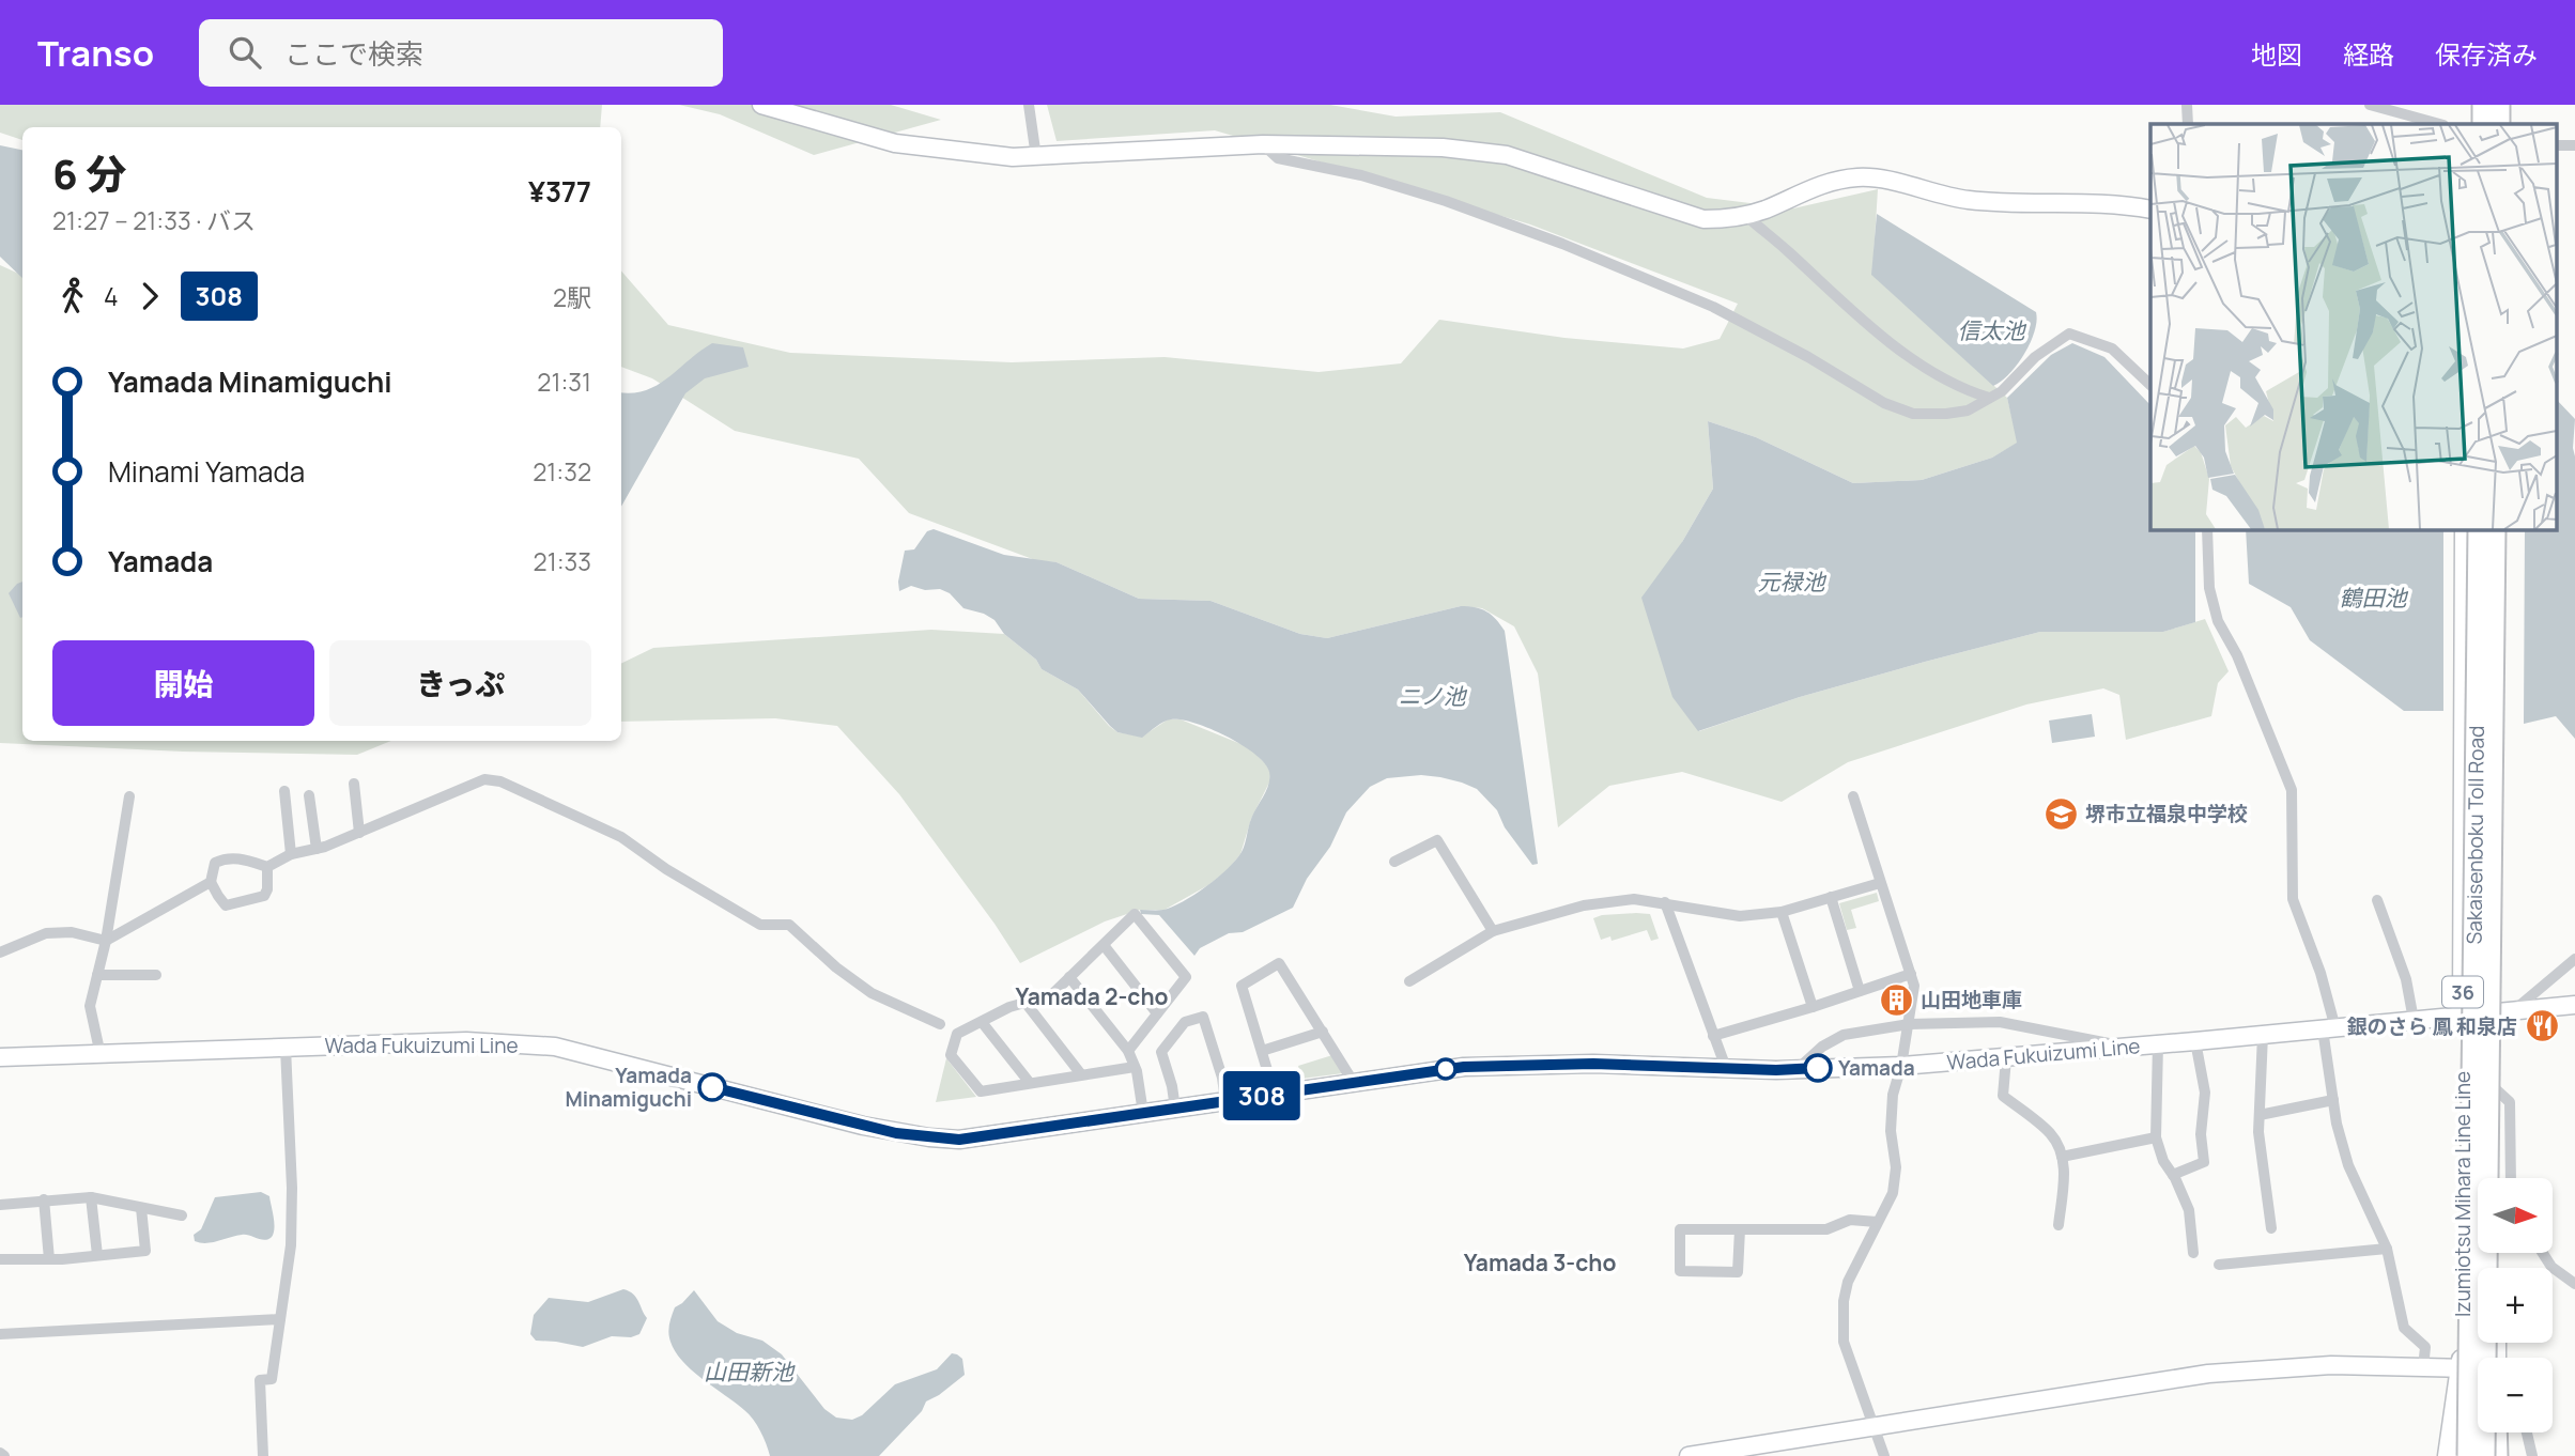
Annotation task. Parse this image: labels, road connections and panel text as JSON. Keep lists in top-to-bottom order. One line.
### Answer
{"streets":{"highway":["Sakaisenboku Toll Road"],"main road":["36","Wada Fukuizumi Line","Izumiotsu Mihara Line Line"]},"crossings":[["Wada Fukuizumi Line","Izumiotsu Mihara Line Line"]],"districts":["Yamada 2-cho","Yamada 3-cho"],"water":["信太池","元禄池","鶴田池","ニノ池","山田新池"],"places":{"school or university":["堺市立福泉中学校"],"building":["山田地車庫"],"restaurant":["銀のさら 鳳 和泉店"],"other":["Yamada","Yamada Minamiguchi"]},"lines":["bus line 308"],"north":"right","page":{"header":"Transo","search":"ここで検索","nav":["地図","経路","保存済み"],"on_map":"308","heading":["6 分","21:27 – 21:33 · バス","¥377"],"legs":["4","308","2駅"],"list":[{"name":"Yamada Minamiguchi","value":"21:31"},{"name":"Minami Yamada","value":"21:32"},{"name":"Yamada","value":"21:33"}],"buttons":["開始","きっぷ"],"map_buttons":["+","−"]}}
